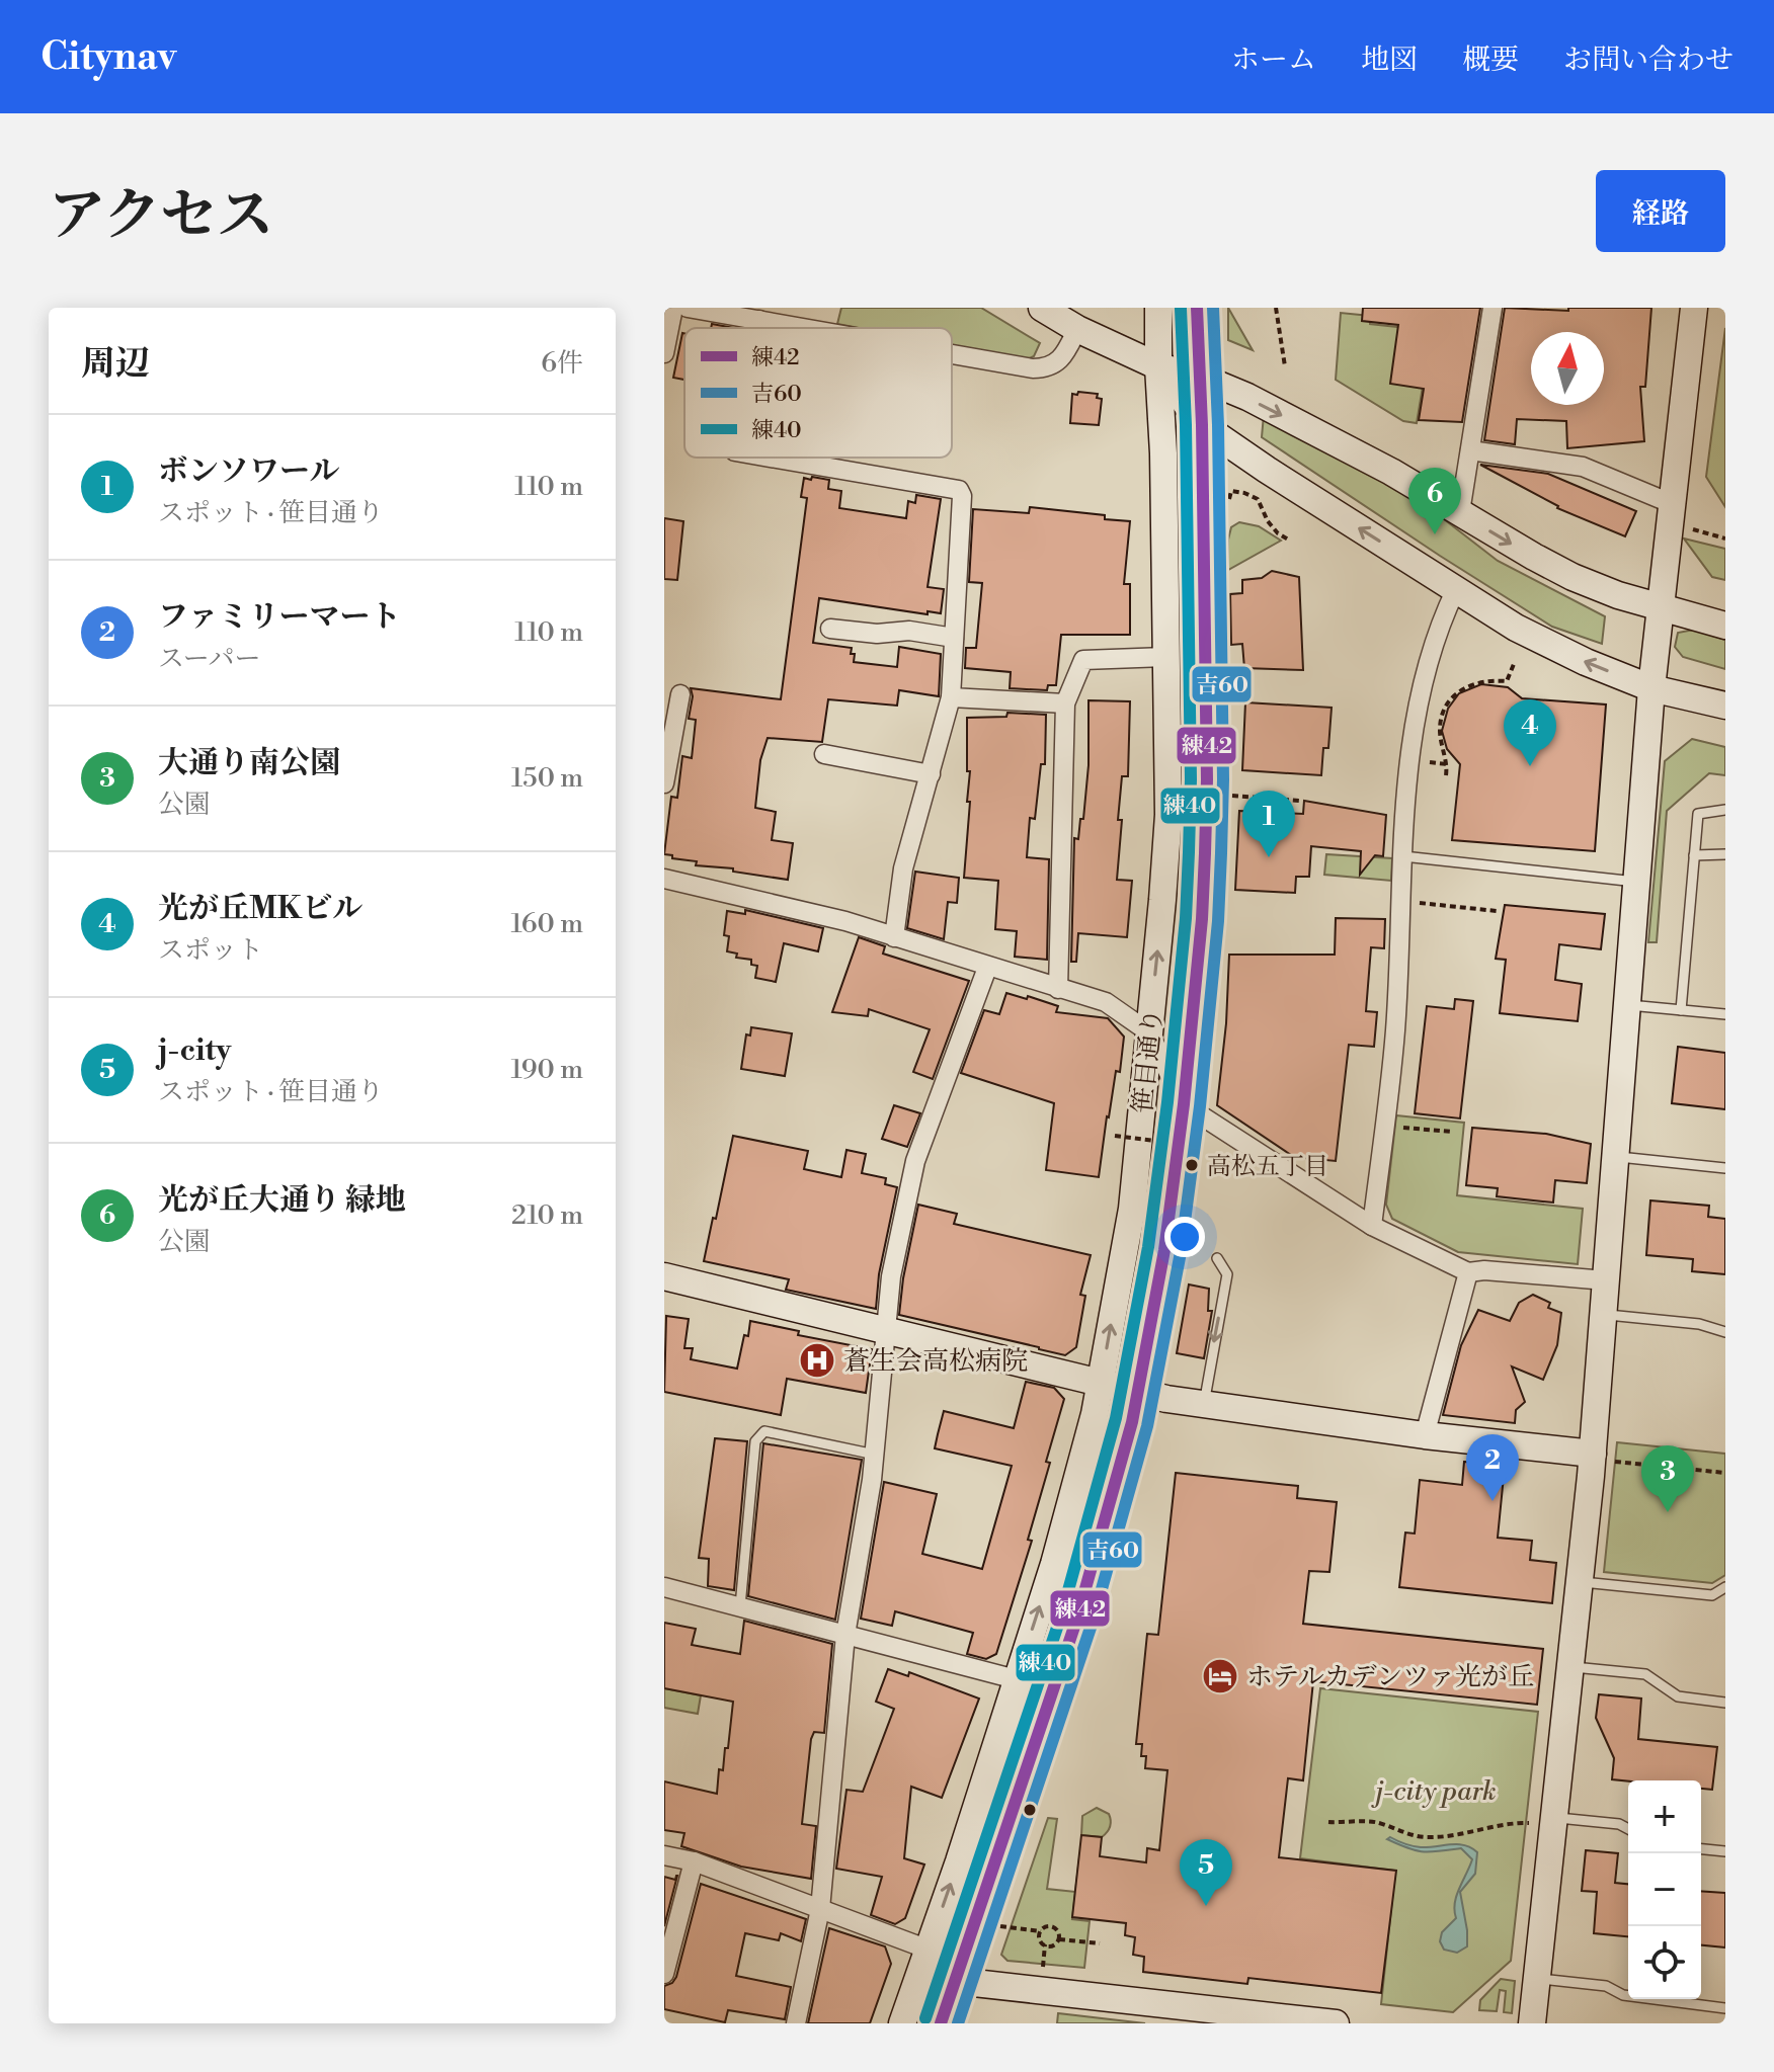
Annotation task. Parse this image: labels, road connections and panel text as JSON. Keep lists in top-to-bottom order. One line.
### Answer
{"streets":{"main road":["笹目通り"]},"parks":["j-city park"],"places":{"other":["高松五丁目"],"hospital":["蒼生会高松病院"],"hotel":["ホテルカデンツァ光が丘"]},"lines":["transit line 練42","transit line 吉60","transit line 練40"],"legend":["練42","吉60","練40"],"north":"top","page":{"header":"Citynav","nav":["ホーム","地図","概要","お問い合わせ"],"title":"アクセス","buttons":"経路","heading":["周辺","6件"],"list":[{"mark":"1","name":"ボンソワール","note":"スポット · 笹目通り","value":"110 m"},{"mark":"2","name":"ファミリーマート","note":"スーパー","value":"110 m"},{"mark":"3","name":"大通り南公園","note":"公園","value":"150 m"},{"mark":"4","name":"光が丘MKビル","note":"スポット","value":"160 m"},{"mark":"5","name":"j-city","note":"スポット · 笹目通り","value":"190 m"},{"mark":"6","name":"光が丘大通り 緑地","note":"公園","value":"210 m"}],"pins":["6","4","1","2","3","5"],"map_buttons":["+","−"]}}
